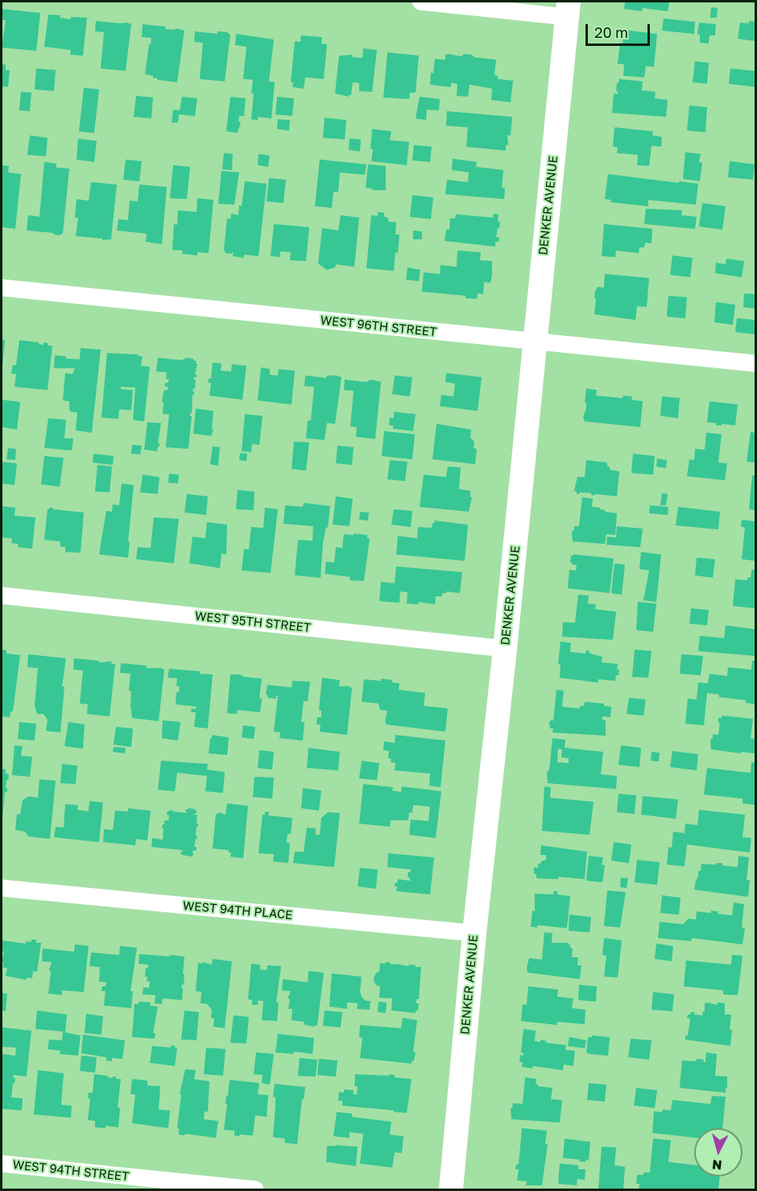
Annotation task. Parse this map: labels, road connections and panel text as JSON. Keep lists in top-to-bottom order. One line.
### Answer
{"streets":{"street":["DENKER AVENUE","WEST 96TH STREET","WEST 95TH STREET","WEST 94TH PLACE","WEST 94TH STREET"]},"crossings":[["DENKER AVENUE","WEST 96TH STREET"],["DENKER AVENUE","WEST 95TH STREET"],["DENKER AVENUE","WEST 94TH PLACE"]],"scale_bar":"20 m","north":"bottom"}
